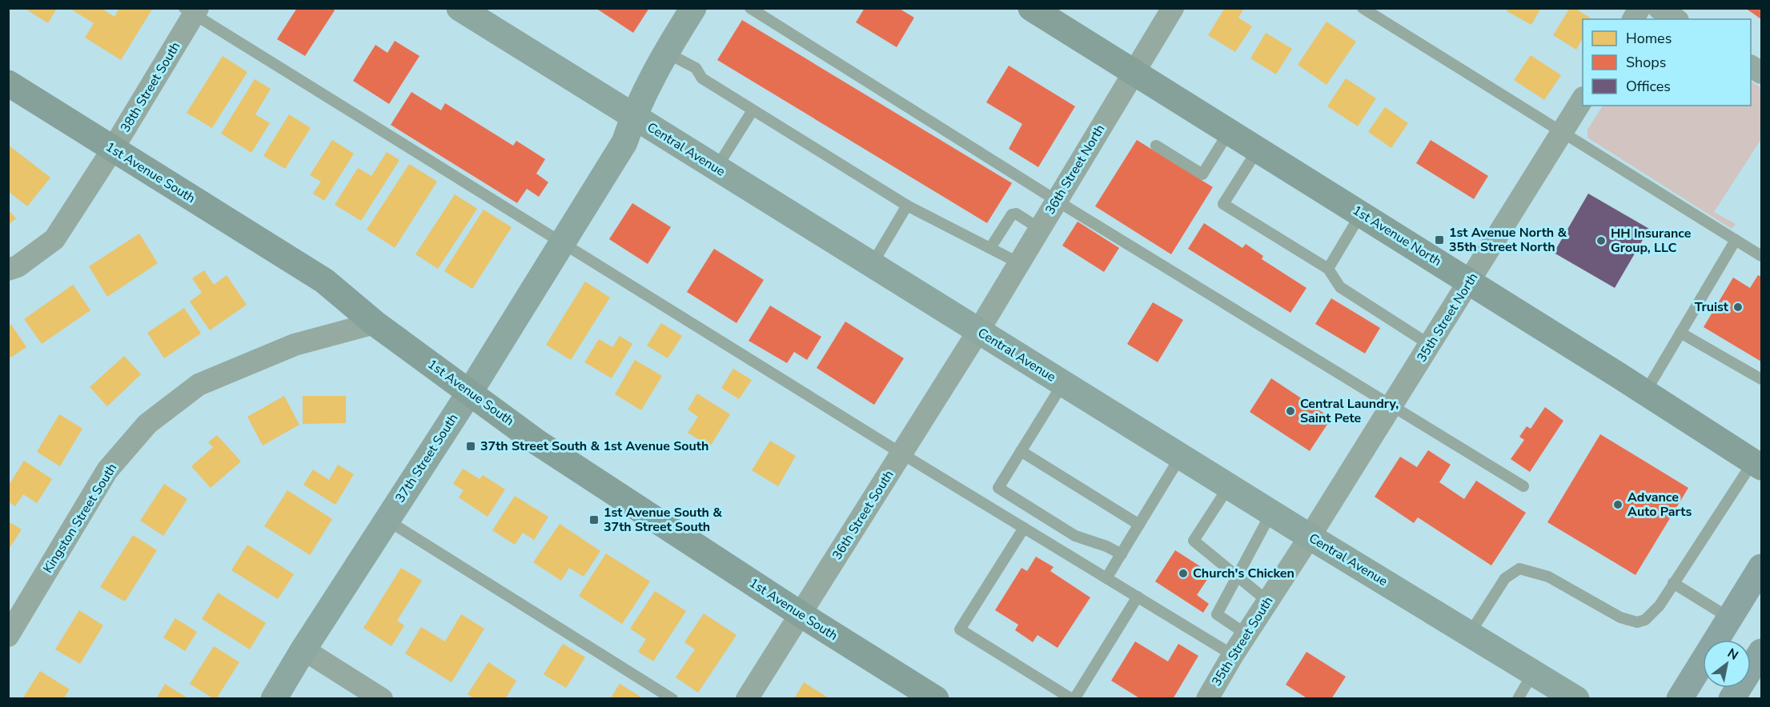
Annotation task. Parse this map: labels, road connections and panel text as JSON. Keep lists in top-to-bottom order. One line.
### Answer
{"streets":{"main road":["Central Avenue","1st Avenue South","1st Avenue North","37th Street South"],"street":["38th Street South","36th Street North","35th Street North","36th Street South","Kingston Street South","35th Street South"]},"crossings":[["38th Street South","1st Avenue South"],["Central Avenue","36th Street North"],["Central Avenue","35th Street North"],["Central Avenue","37th Street South"],["Central Avenue","36th Street South"],["Central Avenue","35th Street South"],["36th Street North","1st Avenue North"],["36th Street North","36th Street South"],["1st Avenue South","37th Street South"],["1st Avenue South","36th Street South"],["1st Avenue South","Kingston Street South"],["1st Avenue North","35th Street North"],["35th Street North","35th Street South"]],"places":{"transit":["1st Avenue North & 35th Street North","37th Street South & 1st Avenue South","1st Avenue South & 37th Street South"],"other":["HH Insurance Group, LLC","Truist","Central Laundry, Saint Pete","Advance Auto Parts","Church's Chicken"]},"legend":["Homes","Shops","Offices"],"north":"top right"}
